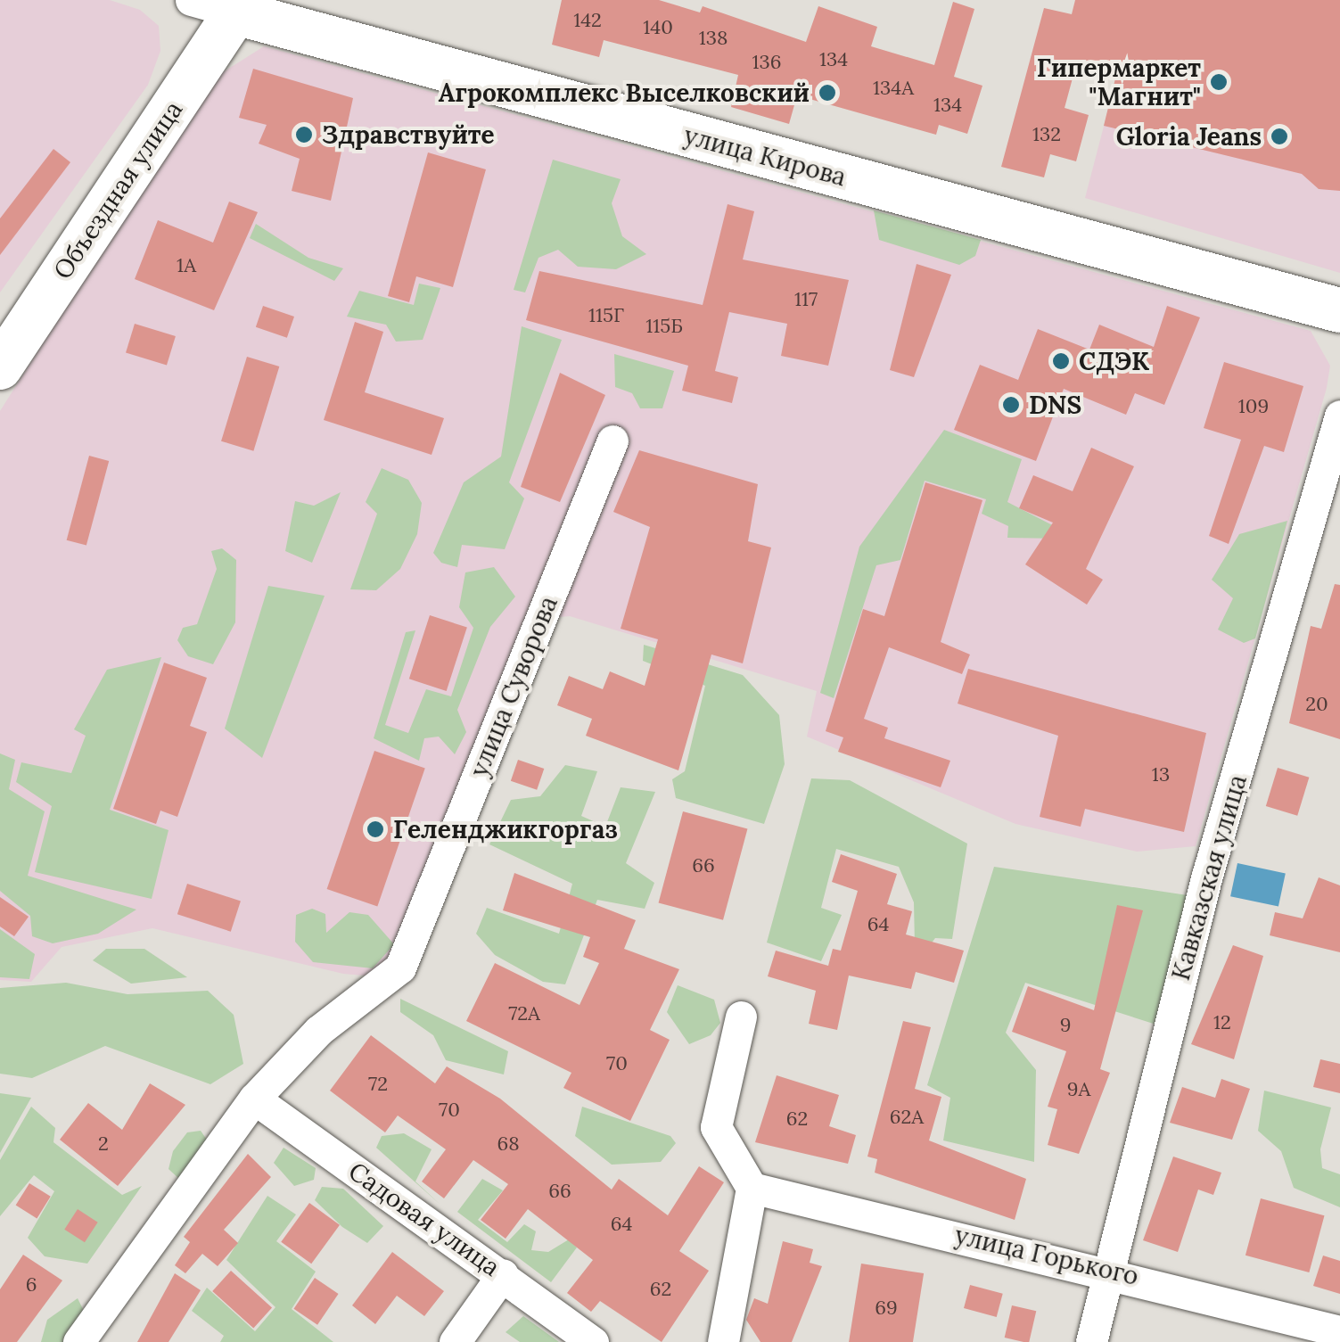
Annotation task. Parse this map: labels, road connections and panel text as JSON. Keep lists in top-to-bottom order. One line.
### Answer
{"streets":{"main road":["улица Кирова","Объездная улица"],"street":["улица Суворова","Кавказская улица","Садовая улица","улица Горького"]},"crossings":[["улица Кирова","Объездная улица"],["улица Суворова","Садовая улица"],["Кавказская улица","улица Горького"]],"places":["Гипермаркет \"Магнит\"","Агрокомплекс Выселковский","Здравствуйте","Gloria Jeans","СДЭК","DNS","Геленджикгоргаз"],"house_numbers":["142","140","138","134","136","134А","134","132","1А","117","115Г","115Б","109","20","13","66","64","72А","12","9","70","72","9А","70","62А","62","2","68","66","64","6","62","69"]}
